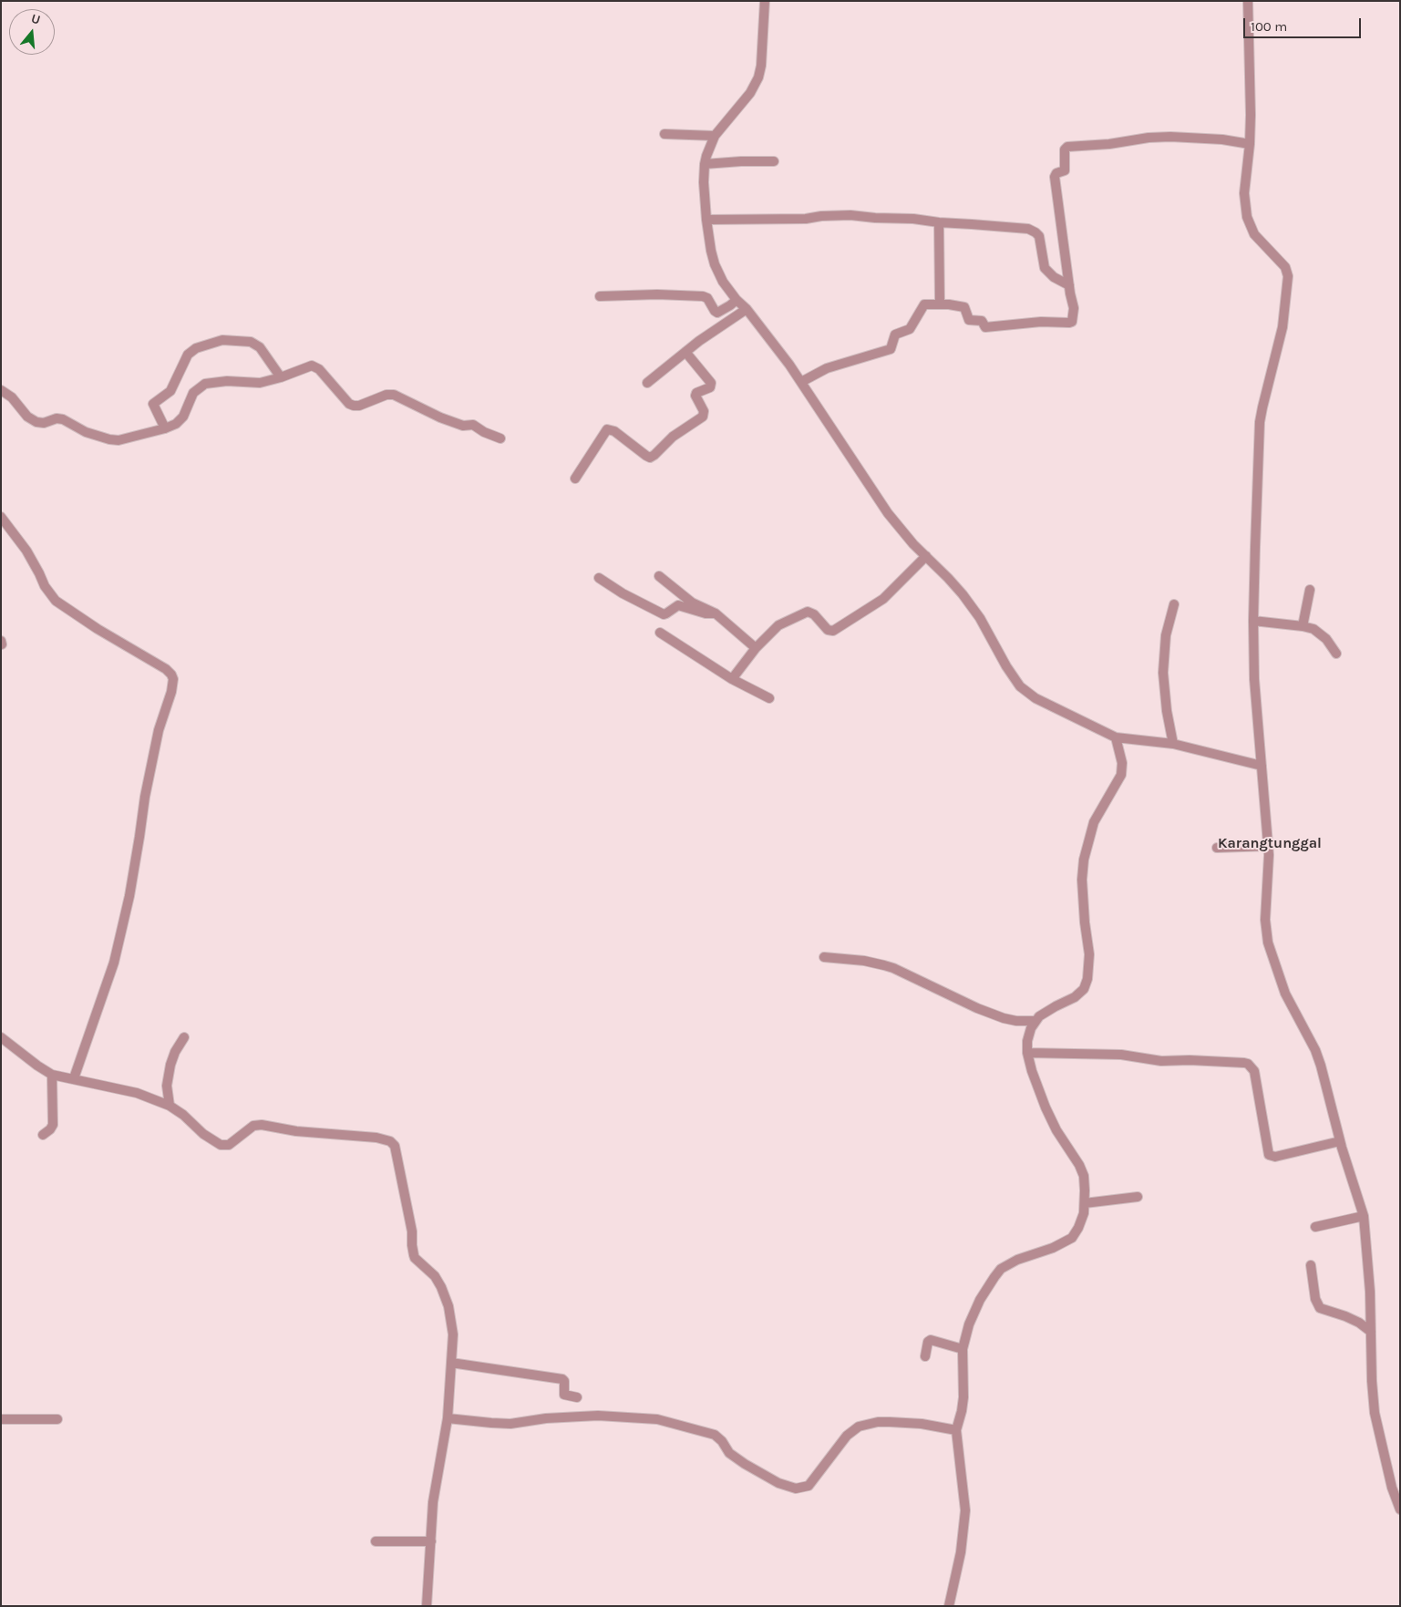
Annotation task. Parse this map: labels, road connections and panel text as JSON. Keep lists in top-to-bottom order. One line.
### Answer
{"districts":["Karangtunggal"],"scale_bar":"100 m","north":"top"}
